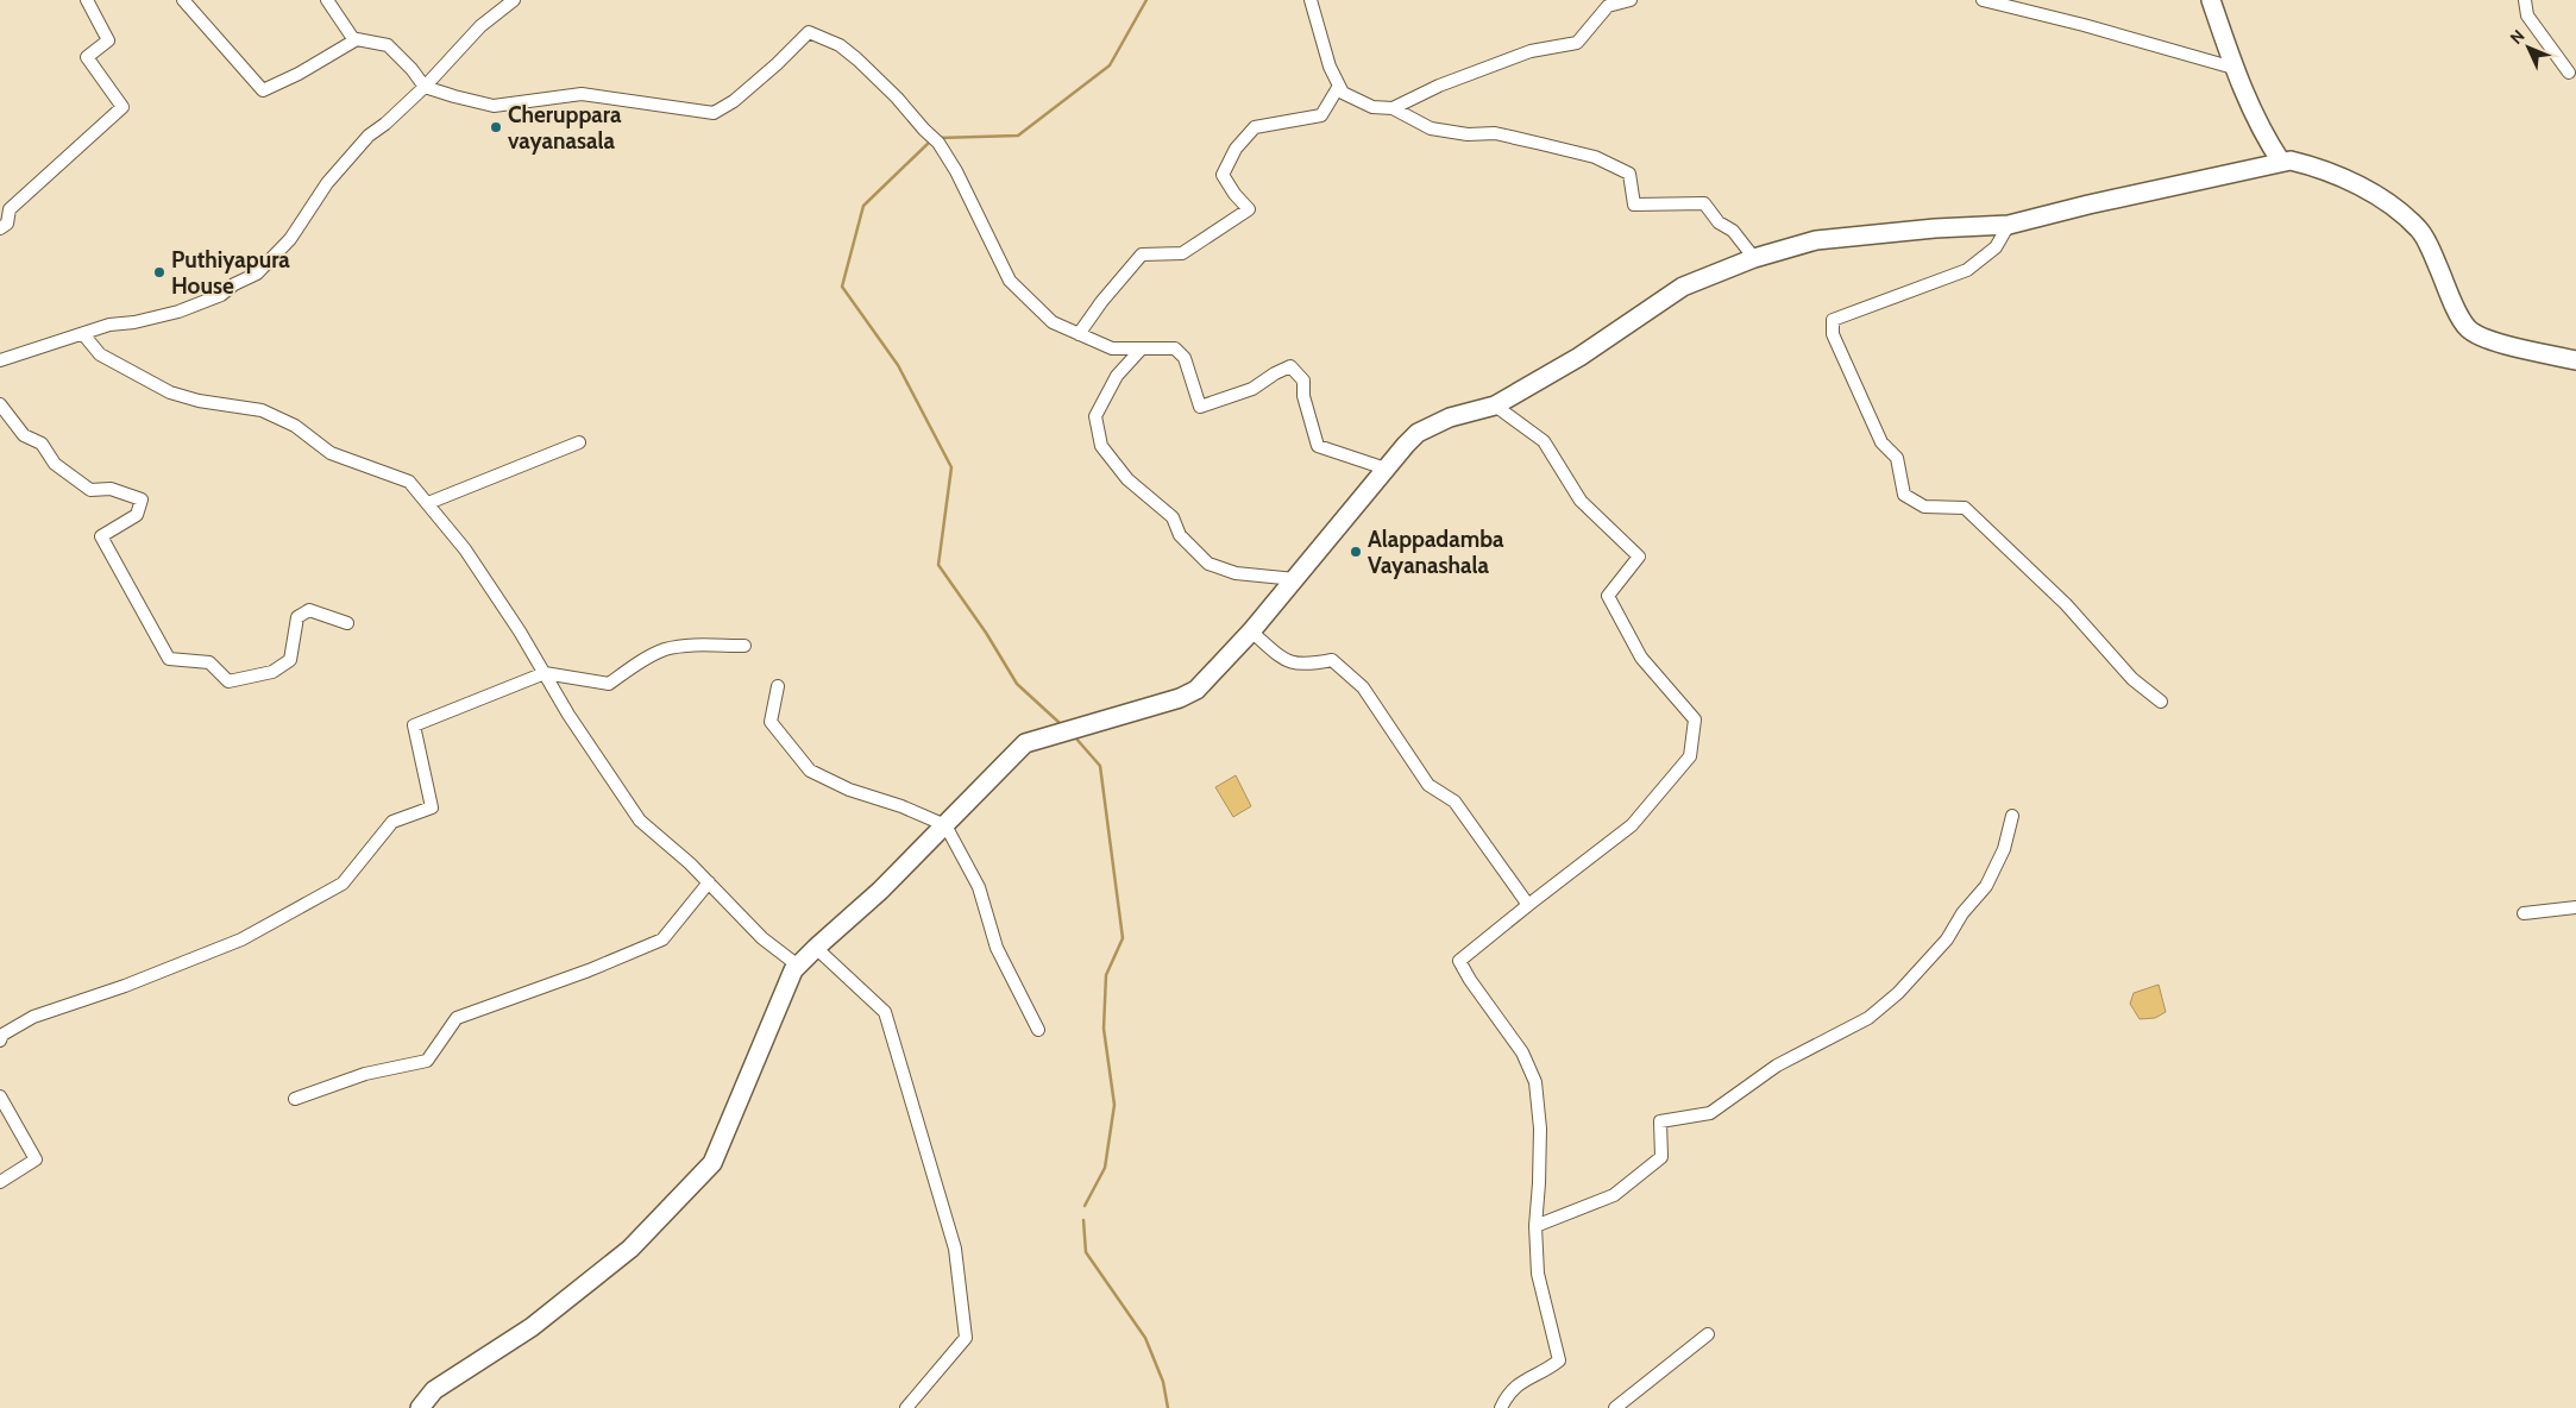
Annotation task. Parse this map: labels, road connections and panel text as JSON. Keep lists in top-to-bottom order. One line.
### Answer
{"places":["Cheruppara vayanasala","Puthiyapura House","Alappadamba Vayanashala"],"north":"top left"}
